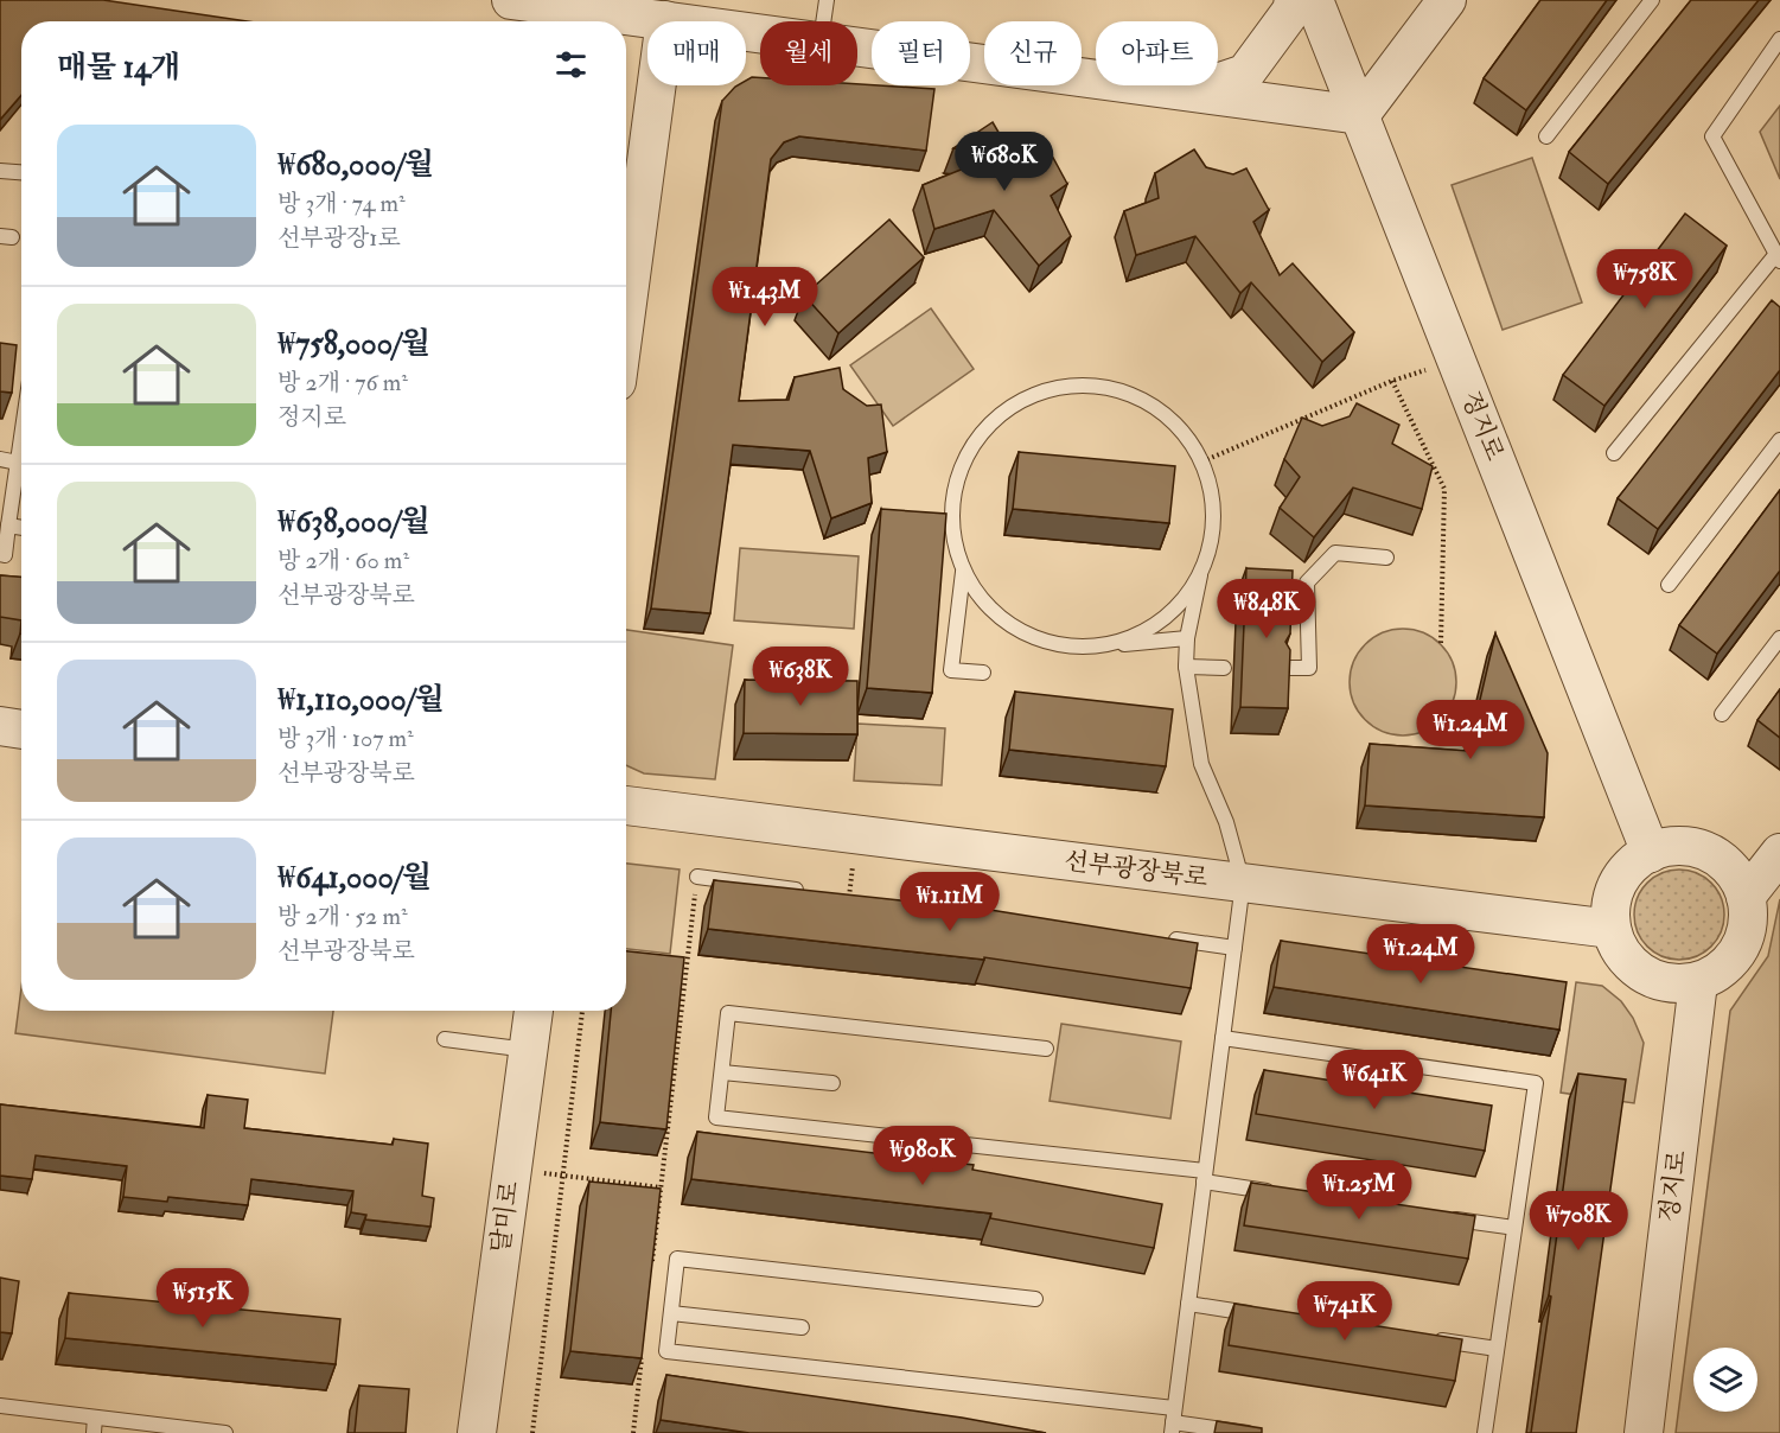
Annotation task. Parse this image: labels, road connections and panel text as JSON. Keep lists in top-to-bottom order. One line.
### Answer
{"streets":{"street":["정지로","선부광장북로","달미로"]},"crossings":[["정지로","선부광장북로"]],"page":{"chip":["매매","월세","필터","신규","아파트"],"heading":"매물 14개","list":[{"name":"₩680,000/월","note":"방 3개 · 74 m² · 선부광장1로"},{"name":"₩758,000/월","note":"방 2개 · 76 m² · 정지로"},{"name":"₩638,000/월","note":"방 2개 · 60 m² · 선부광장북로"},{"name":"₩1,110,000/월","note":"방 3개 · 107 m² · 선부광장북로"},{"name":"₩641,000/월","note":"방 2개 · 52 m² · 선부광장북로"}],"price":["₩680K","₩758K","₩1.43M","₩848K","₩638K","₩1.24M","₩1.11M","₩1.24M","₩641K","₩980K","₩1.25M","₩708K","₩515K","₩741K"]}}
